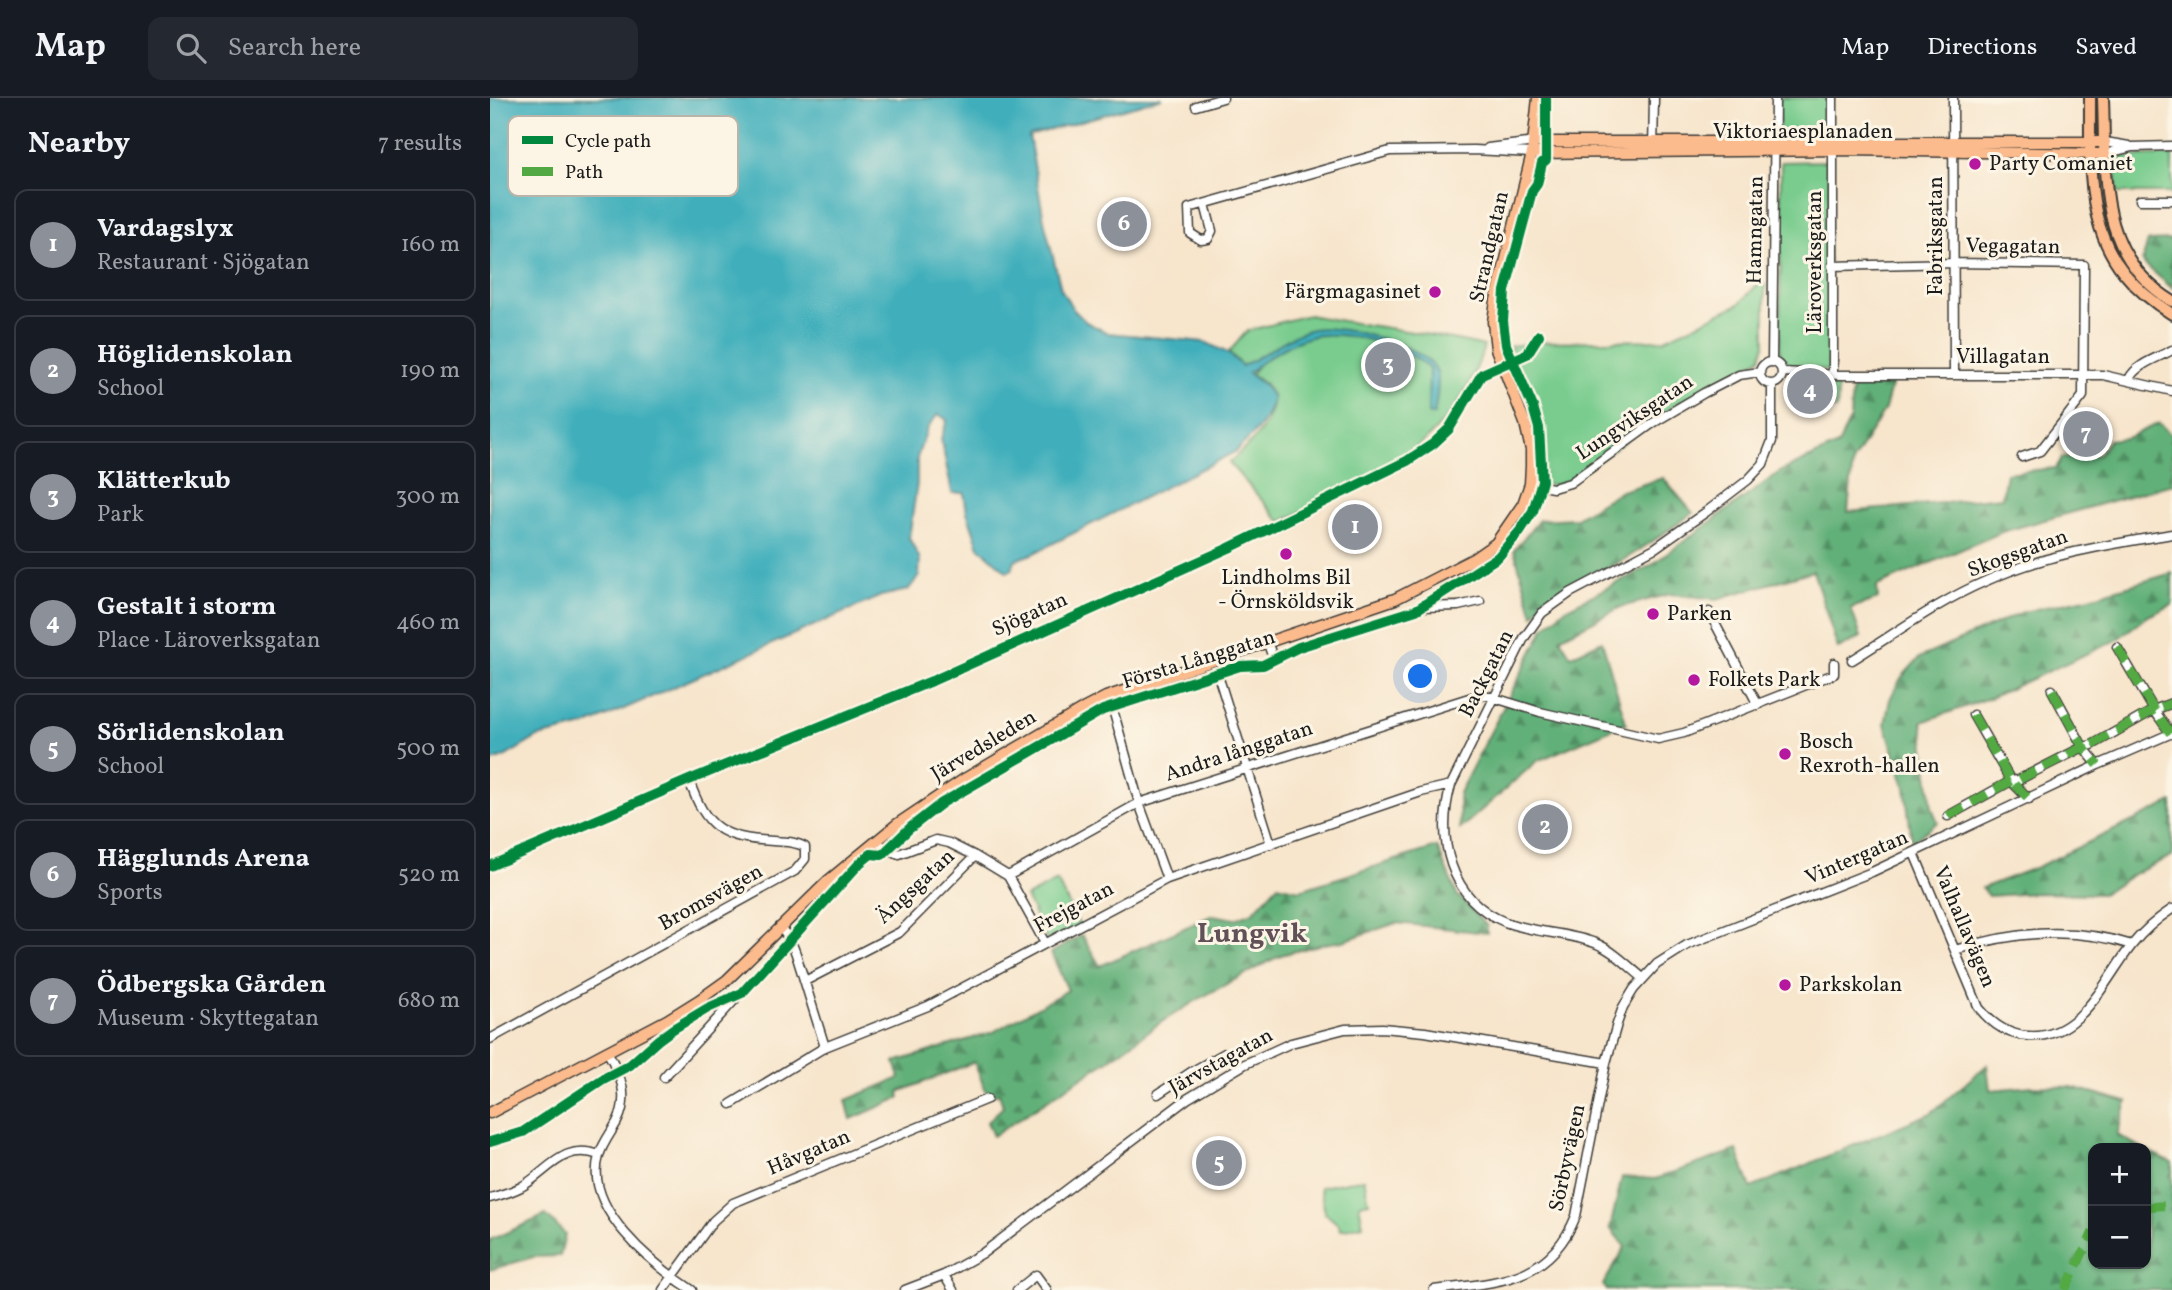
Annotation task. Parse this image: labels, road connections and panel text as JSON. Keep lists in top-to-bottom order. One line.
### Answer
{"streets":{"main road":["Viktoriaesplanaden","Strandgatan","Järvedsleden"],"street":["Hamngatan","Fabriksgatan","Vegagatan","Läroverksgatan","Villagatan","Lungviksgatan","Skogsgatan","Sjögatan","Första Långgatan","Backgatan","Andra långgatan","Vintergatan","Ängsgatan","Bromsvägen","Frejgatan","Valhallavägen","Järvstagatan","Håvgatan","Sörbyvägen"]},"crossings":[["Viktoriaesplanaden","Hamngatan"],["Viktoriaesplanaden","Fabriksgatan"],["Viktoriaesplanaden","Strandgatan"],["Viktoriaesplanaden","Läroverksgatan"],["Hamngatan","Lungviksgatan"],["Hamngatan","Backgatan"],["Fabriksgatan","Vegagatan"],["Fabriksgatan","Villagatan"],["Strandgatan","Lungviksgatan"],["Strandgatan","Sjögatan"],["Strandgatan","Järvedsleden"],["Vegagatan","Läroverksgatan"],["Vegagatan","Villagatan"],["Läroverksgatan","Villagatan"],["Lungviksgatan","Backgatan"],["Lungviksgatan","Järvedsleden"],["Sjögatan","Bromsvägen"],["Första Långgatan","Andra långgatan"],["Backgatan","Andra långgatan"],["Backgatan","Vintergatan"],["Backgatan","Frejgatan"],["Vintergatan","Valhallavägen"],["Vintergatan","Järvstagatan"],["Vintergatan","Sörbyvägen"],["Järvstagatan","Sörbyvägen"]],"districts":["Lungvik"],"places":["Party Comaniet","Färgmagasinet","Lindholms Bil - Örnsköldsvik","Parken","Folkets Park","Bosch Rexroth-hallen","Parkskolan"],"legend":["Cycle path","Path"],"page":{"header":"Map","search":"Search here","nav":["Map","Directions","Saved"],"heading":["Nearby","7 results"],"list":[{"mark":"1","name":"Vardagslyx","note":"Restaurant · Sjögatan","value":"160 m"},{"mark":"2","name":"Höglidenskolan","note":"School","value":"190 m"},{"mark":"3","name":"Klätterkub","note":"Park","value":"300 m"},{"mark":"4","name":"Gestalt i storm","note":"Place · Läroverksgatan","value":"460 m"},{"mark":"5","name":"Sörlidenskolan","note":"School","value":"500 m"},{"mark":"6","name":"Hägglunds Arena","note":"Sports","value":"520 m"},{"mark":"7","name":"Ödbergska Gården","note":"Museum · Skyttegatan","value":"680 m"}],"pins":["6","3","4","7","1","2","5"],"map_buttons":["+","−"]}}
